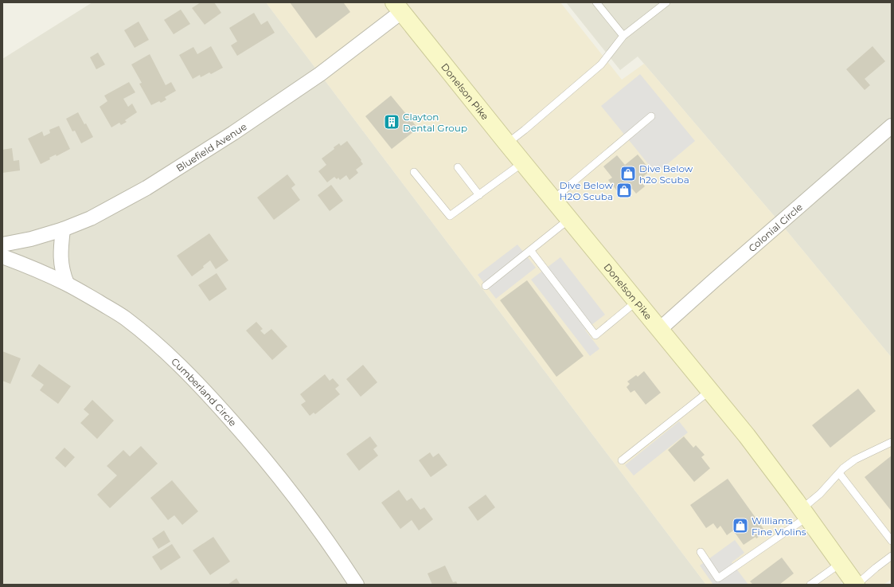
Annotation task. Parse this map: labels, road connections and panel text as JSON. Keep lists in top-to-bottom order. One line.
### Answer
{"streets":{"main road":["Donelson Pike"],"street":["Bluefield Avenue","Colonial Circle","Cumberland Circle"]},"crossings":[["Donelson Pike","Bluefield Avenue"],["Donelson Pike","Colonial Circle"]],"places":{"building":["Clayton Dental Group"],"shop":["Dive Below h2o Scuba","Dive Below H2O Scuba","Williams Fine Violins"]}}
